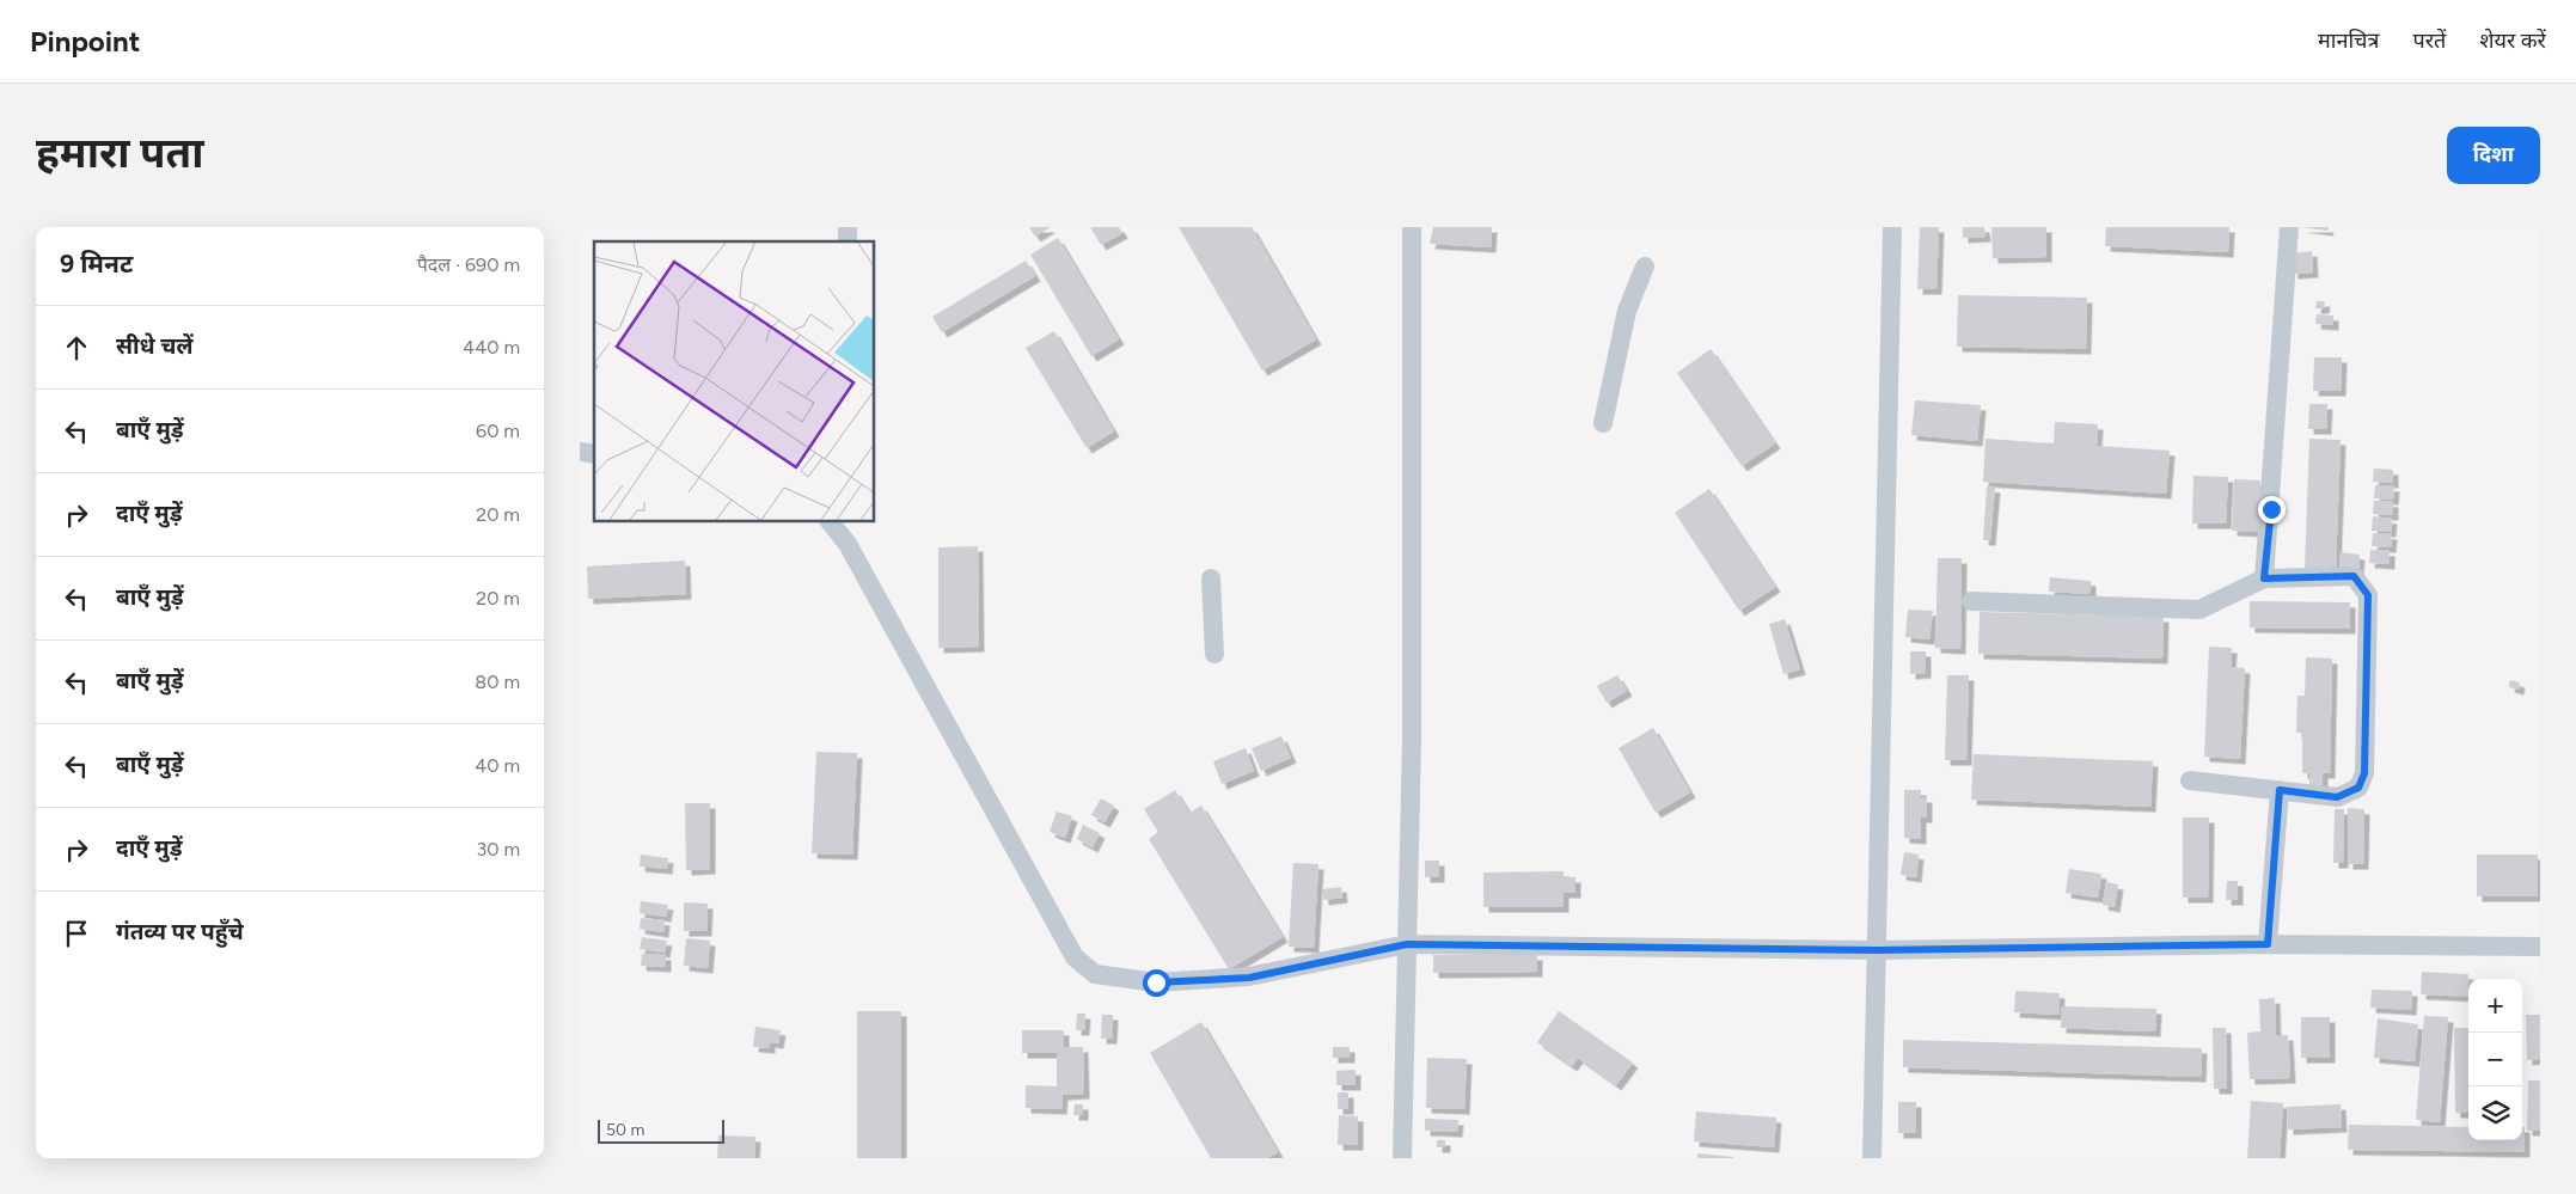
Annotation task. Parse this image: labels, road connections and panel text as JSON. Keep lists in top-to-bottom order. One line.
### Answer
{"scale_bar":"50 m","page":{"header":"Pinpoint","nav":["मानचित्र","परतें","शेयर करें"],"buttons":"दिशा","title":"हमारा पता","heading":["9 मिनट","पैदल · 690 m"],"list":[["सीधे चलें","440 m"],["बाएँ मुड़ें","60 m"],["दाएँ मुड़ें","20 m"],["बाएँ मुड़ें","20 m"],["बाएँ मुड़ें","80 m"],["बाएँ मुड़ें","40 m"],["दाएँ मुड़ें","30 m"],"गंतव्य पर पहुँचे"],"map_buttons":["+","−"],"scale":"50 m"}}
